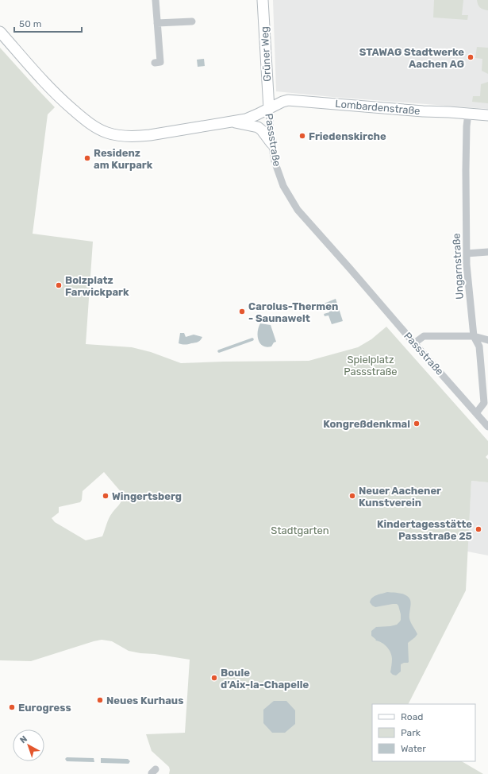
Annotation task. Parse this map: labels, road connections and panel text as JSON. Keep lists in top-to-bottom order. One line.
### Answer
{"streets":{"street":["Grüner Weg","Lombardenstraße","Passstraße","Ungarnstraße"]},"crossings":[["Grüner Weg","Lombardenstraße"],["Grüner Weg","Passstraße"],["Lombardenstraße","Passstraße"],["Lombardenstraße","Ungarnstraße"],["Passstraße","Ungarnstraße"]],"parks":["Spielplatz Passstraße","Stadtgarten"],"places":["STAWAG Stadtwerke Aachen AG","Friedenskirche","Residenz am Kurpark","Bolzplatz Farwickpark","Carolus-Thermen - Saunawelt","Kongreßdenkmal","Wingertsberg","Neuer Aachener Kunstverein","Kindertagesstätte Passstraße 25","Boule d’Aix-la-Chapelle","Neues Kurhaus","Eurogress"],"legend":["Road","Park","Water"],"scale_bar":"50 m","north":"top left"}
